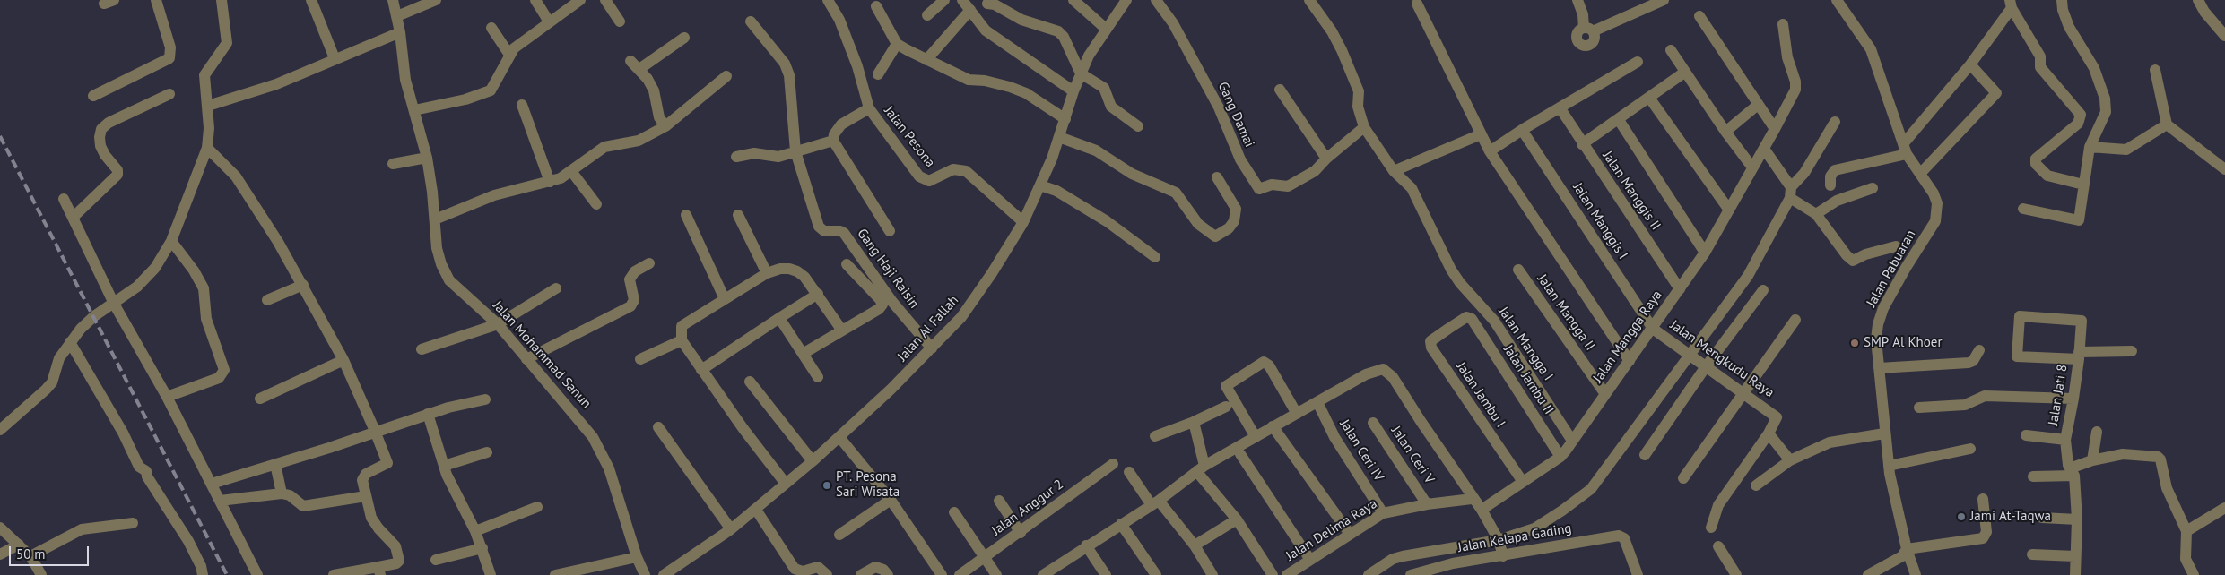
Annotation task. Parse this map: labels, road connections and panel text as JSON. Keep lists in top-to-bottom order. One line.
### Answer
{"streets":{"street":["Gang Damai","Jalan Pesona","Jalan Manggis II","Jalan Manggis I","Gang Haji Raisin","Jalan Pabuaran","Jalan Mangga II","Jalan Al Fallah","Jalan Mangga Raya","Jalan Mangga I","Jalan Mohammad Sanun","Jalan Mengkudu Raya","Jalan Jambu II","Jalan Jambu I","Jalan Jati 8","Jalan Ceri IV","Jalan Ceri V","Jalan Anggur 2","Jalan Delima Raya","Jalan Kelapa Gading"]},"crossings":[["Jalan Pesona","Jalan Al Fallah"],["Jalan Manggis II","Jalan Mangga Raya"],["Jalan Manggis I","Jalan Mangga Raya"],["Jalan Manggis I","Jalan Mengkudu Raya"],["Gang Haji Raisin","Jalan Al Fallah"],["Jalan Mangga II","Jalan Mangga Raya"],["Jalan Mangga Raya","Jalan Mangga I"],["Jalan Mangga Raya","Jalan Mengkudu Raya"],["Jalan Mangga Raya","Jalan Jambu II"],["Jalan Mangga Raya","Jalan Jambu I"],["Jalan Jambu II","Jalan Jambu I"],["Jalan Ceri IV","Jalan Delima Raya"],["Jalan Ceri V","Jalan Delima Raya"]],"places":["SMP Al Khoer","PT. Pesona Sari Wisata","Jami At-Taqwa"],"scale_bar":"50 m"}
